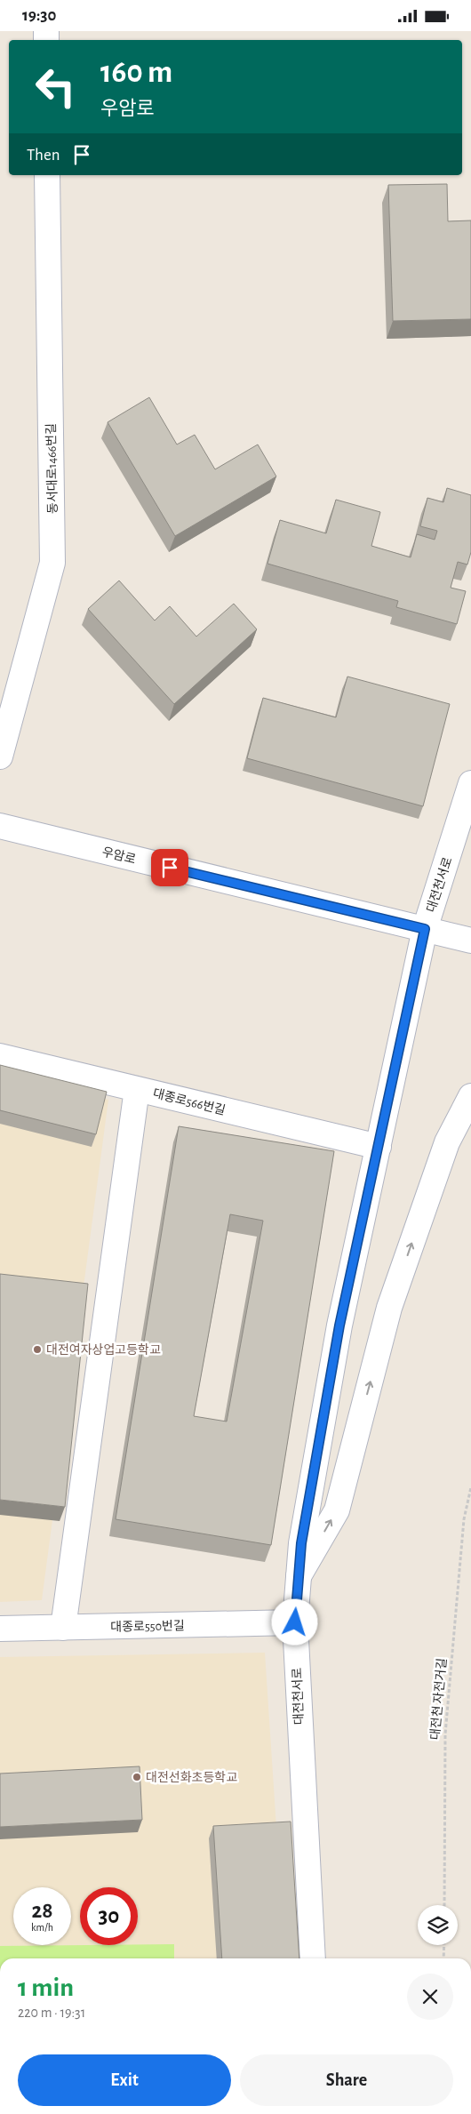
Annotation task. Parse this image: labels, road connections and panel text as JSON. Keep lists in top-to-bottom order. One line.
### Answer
{"streets":{"street":["동서대로1466번길","우암로","대전천서로","대종로566번길","대종로550번길"],"path":["대전천 자전거길"]},"crossings":[["우암로","대전천서로"],["대전천서로","대종로566번길"],["대전천서로","대종로550번길"]],"places":["대전여자상업고등학교","대전선화초등학교"],"page":{"status":"19:30","turn":["160 m","우암로"],"then":"Then","speed":"28 km/h","limit":"30","heading":["1 min","220 m · 19:31"],"buttons":["Exit","Share"]}}
